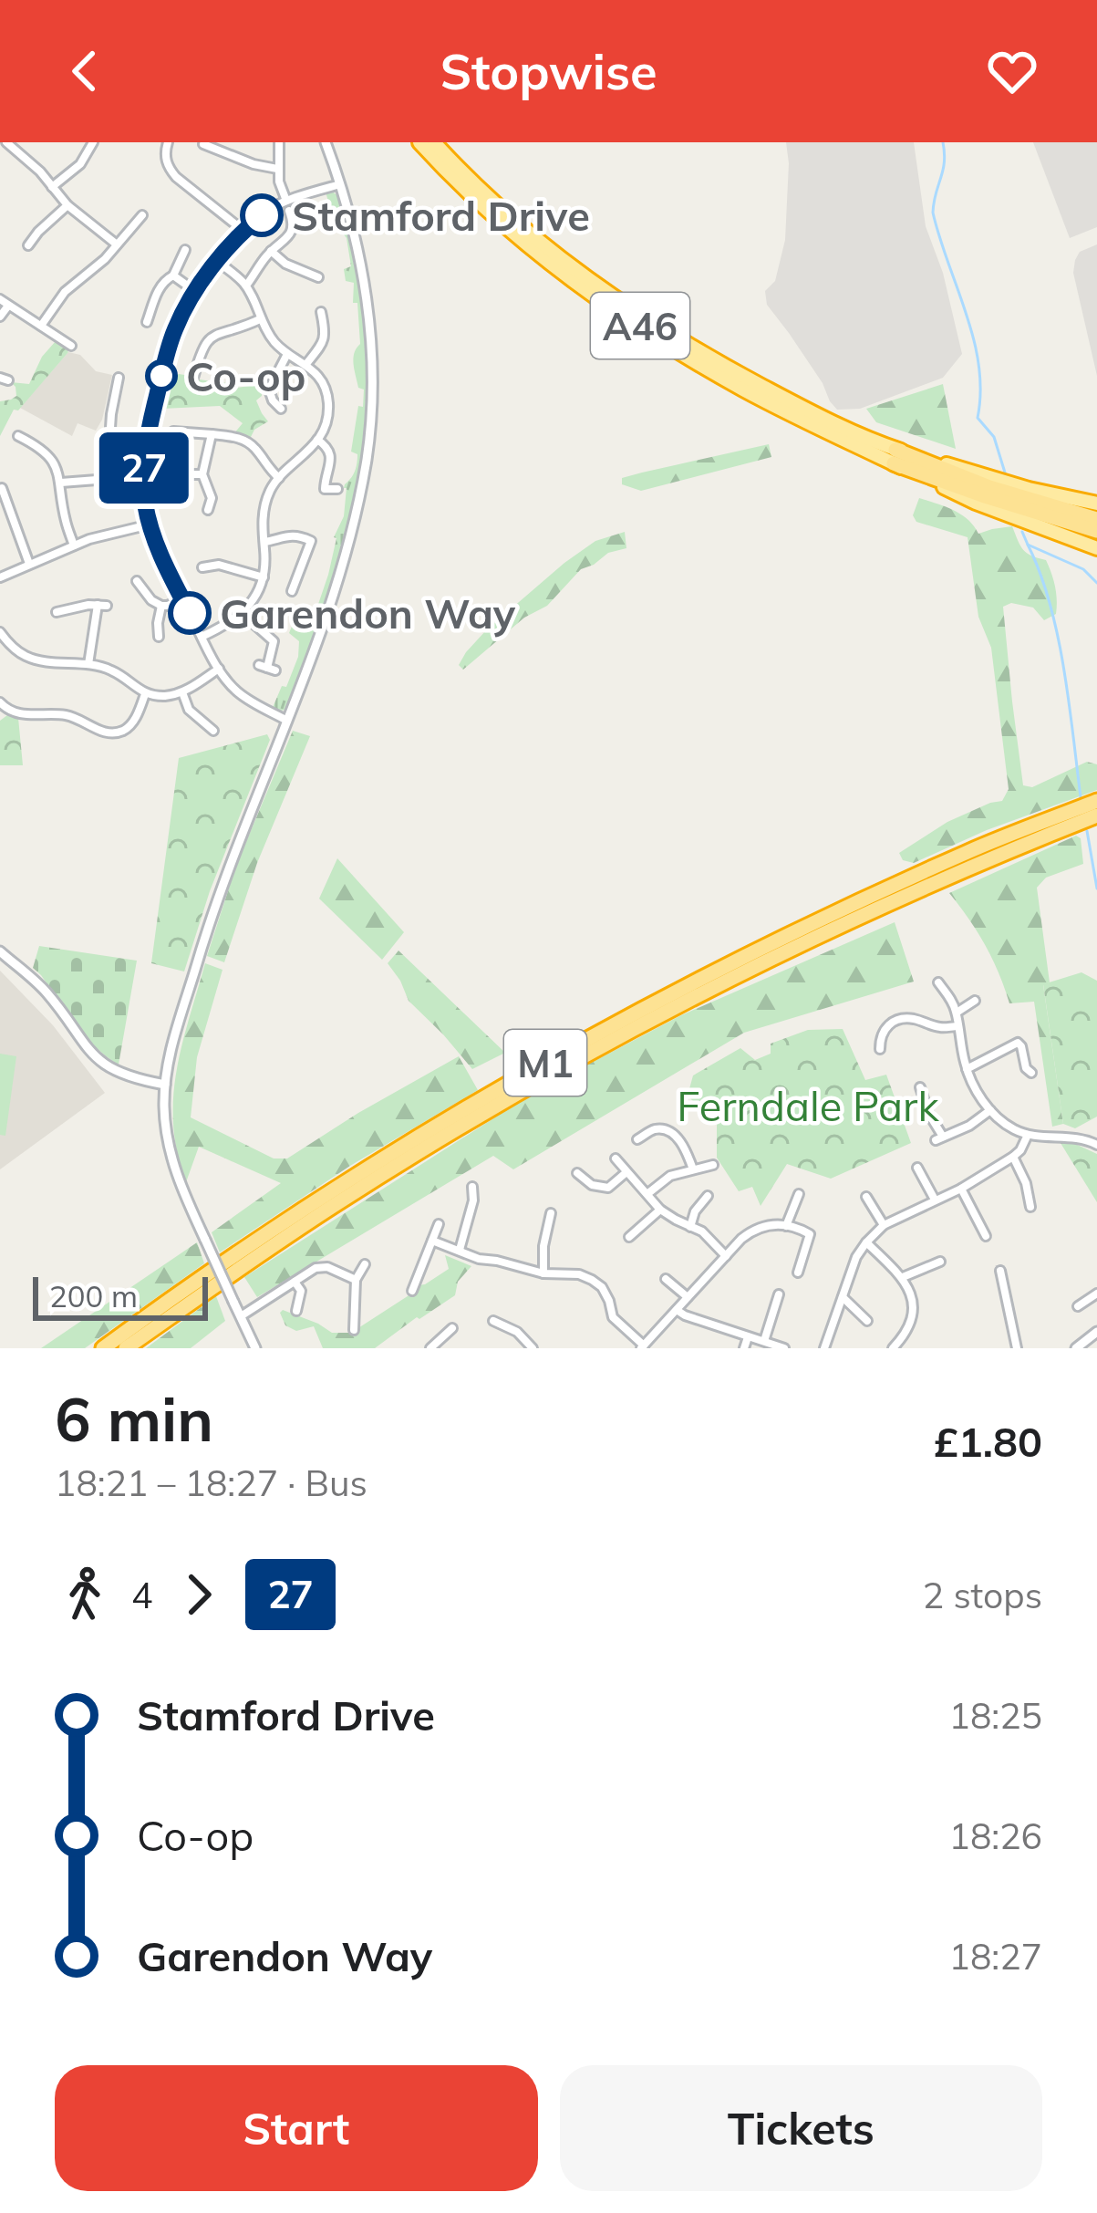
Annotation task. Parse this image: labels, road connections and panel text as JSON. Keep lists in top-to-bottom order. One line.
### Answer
{"streets":{"highway":["A46","M1"]},"parks":["Ferndale Park"],"places":["Stamford Drive","Co-op","Garendon Way"],"lines":["bus line 27"],"scale_bar":"200 m","page":{"header":"Stopwise","on_map":"27","scale":"200 m","heading":["6 min","18:21 – 18:27 · Bus","£1.80"],"legs":["4","27","2 stops"],"list":[{"name":"Stamford Drive","value":"18:25"},{"name":"Co-op","value":"18:26"},{"name":"Garendon Way","value":"18:27"}],"buttons":["Start","Tickets"]}}
